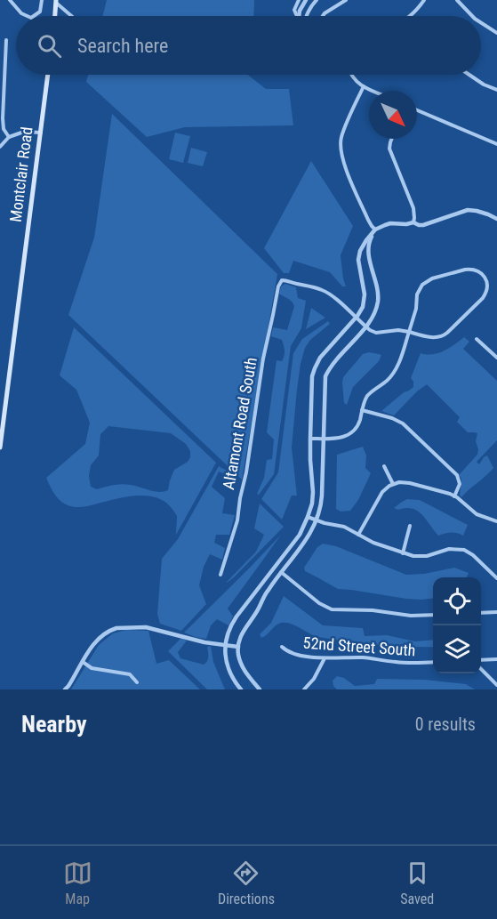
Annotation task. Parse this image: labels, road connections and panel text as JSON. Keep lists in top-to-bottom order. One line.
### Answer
{"streets":{"main road":["Montclair Road"],"street":["Altamont Road South","52nd Street South"]},"north":"bottom right","page":{"search":"Search here","heading":["Nearby","0 results"],"nav":["Map","Directions","Saved"]}}
